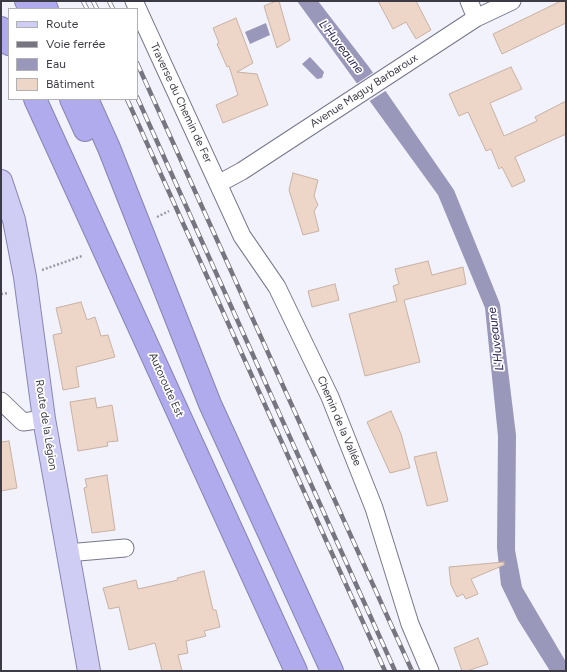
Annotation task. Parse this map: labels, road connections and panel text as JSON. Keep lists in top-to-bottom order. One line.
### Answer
{"streets":{"highway":["Autoroute Est"],"main road":["Route de la Légion"],"street":["Avenue Maguy Barbaroux","Traverse du Chemin de Fer","Chemin de la Vallée"]},"crossings":[["Avenue Maguy Barbaroux","Traverse du Chemin de Fer"],["Avenue Maguy Barbaroux","Chemin de la Vallée"],["Traverse du Chemin de Fer","Chemin de la Vallée"]],"water":["L'Huveaune"],"legend":["Route","Voie ferrée","Eau","Bâtiment"]}
